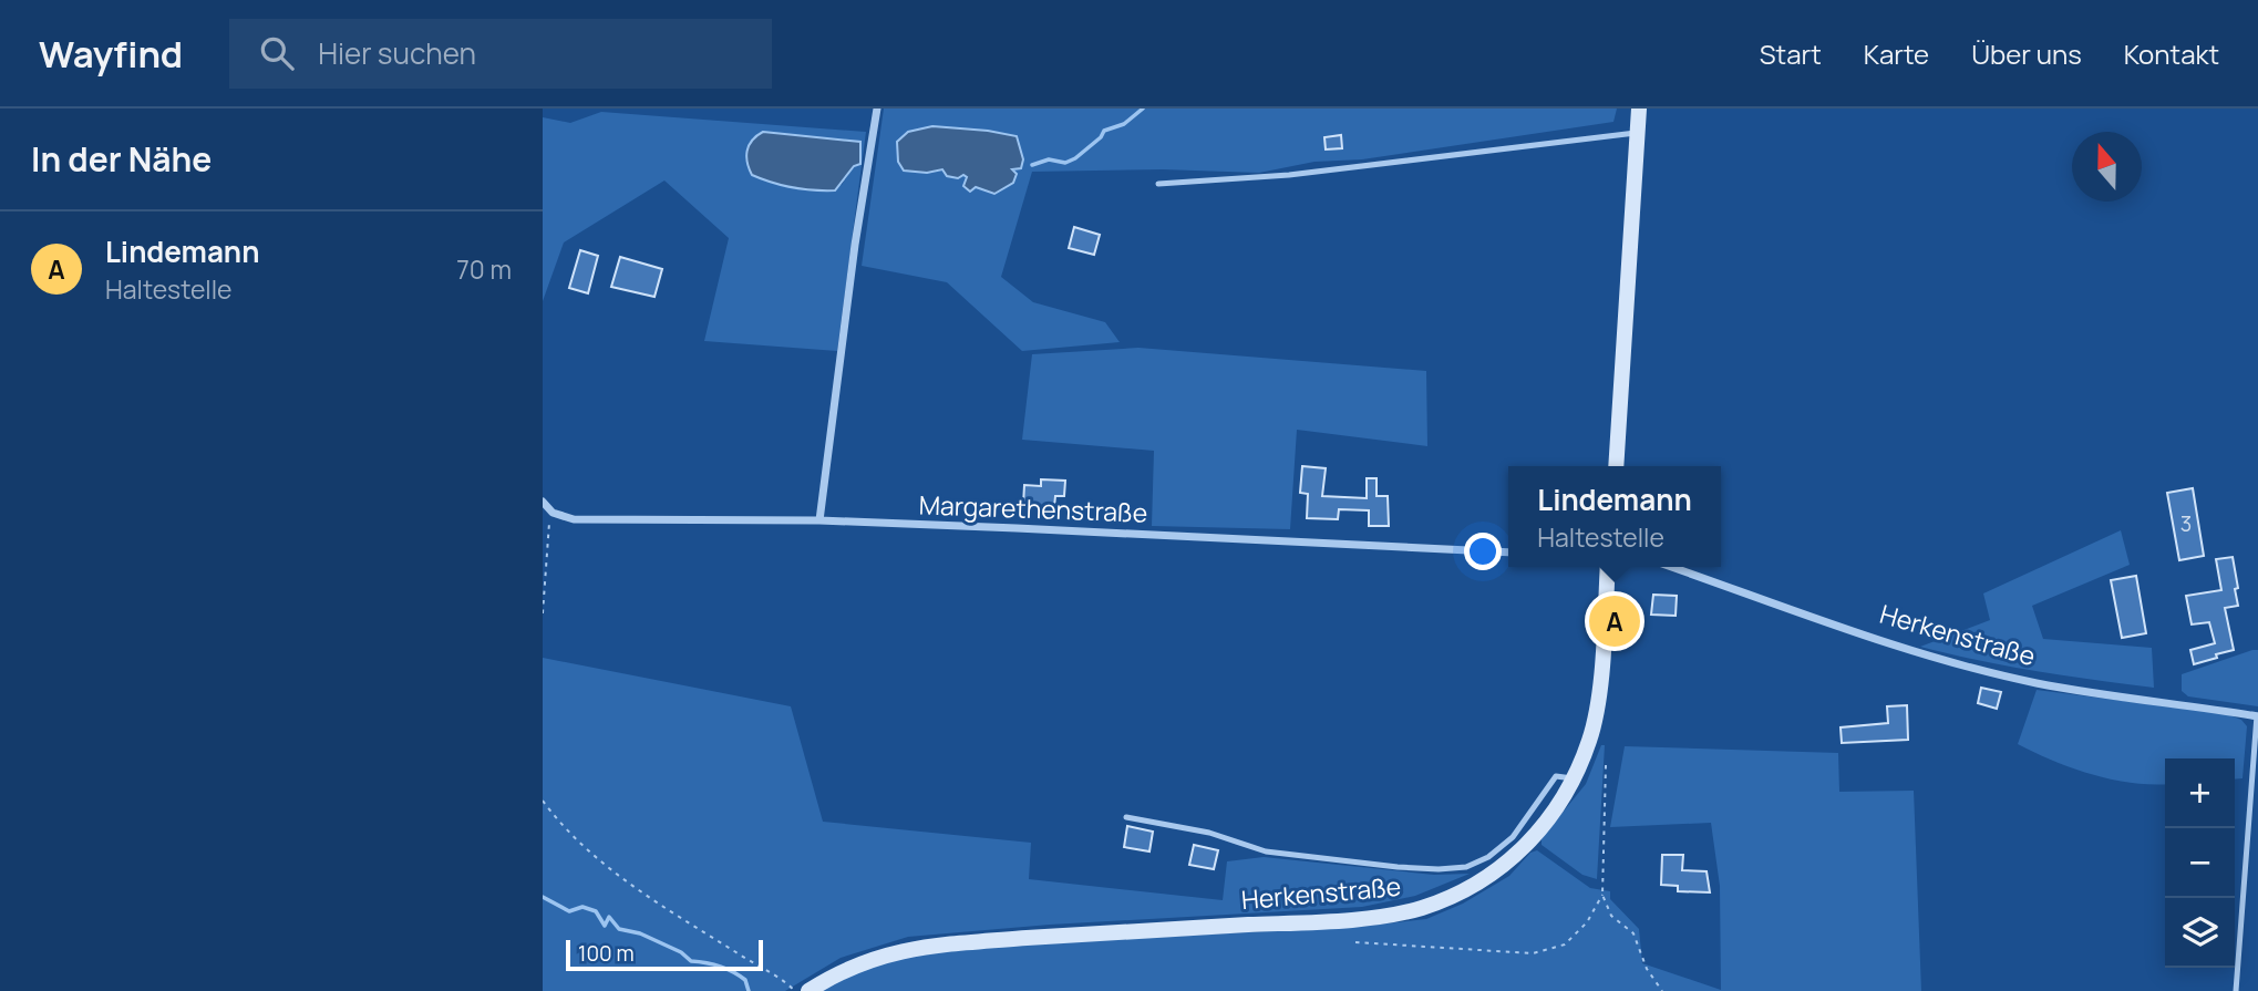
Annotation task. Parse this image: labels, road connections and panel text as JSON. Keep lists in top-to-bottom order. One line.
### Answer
{"streets":{"main road":["Herkenstraße"],"street":["Margarethenstraße"]},"house_numbers":["3"],"scale_bar":"100 m","north":"top","page":{"header":"Wayfind","search":"Hier suchen","nav":["Start","Karte","Über uns","Kontakt"],"heading":"In der Nähe","list":[{"mark":"A","name":"Lindemann","note":"Haltestelle","value":"70 m"}],"popup":["Lindemann","Haltestelle"],"pins":"A","map_buttons":["+","−"],"scale":"100 m"}}
